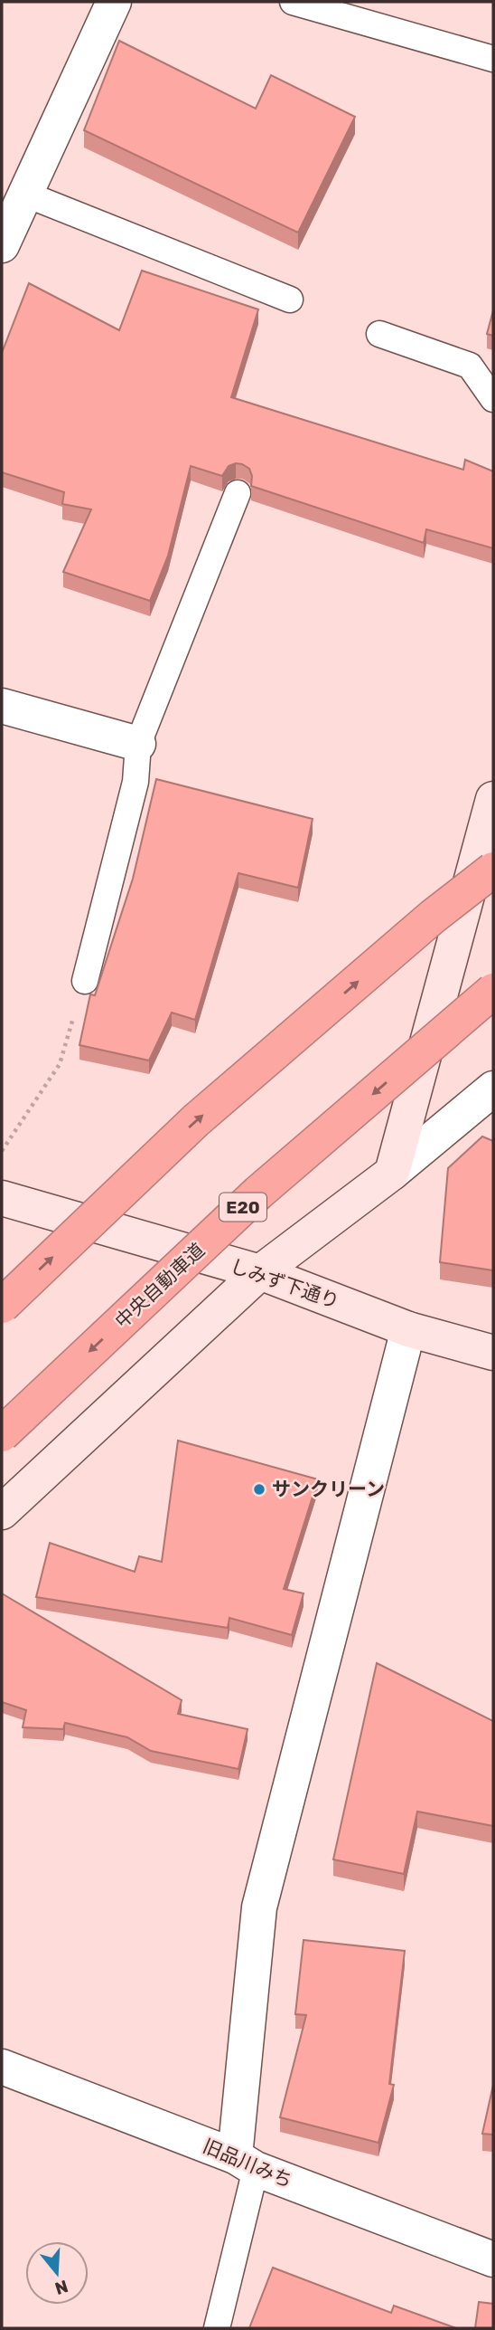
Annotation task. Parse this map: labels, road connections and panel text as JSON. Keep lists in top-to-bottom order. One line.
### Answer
{"streets":{"highway":["E20","中央自動車道"],"street":["しみず下通り","旧品川みち"]},"places":["サンクリーン"],"north":"bottom"}
